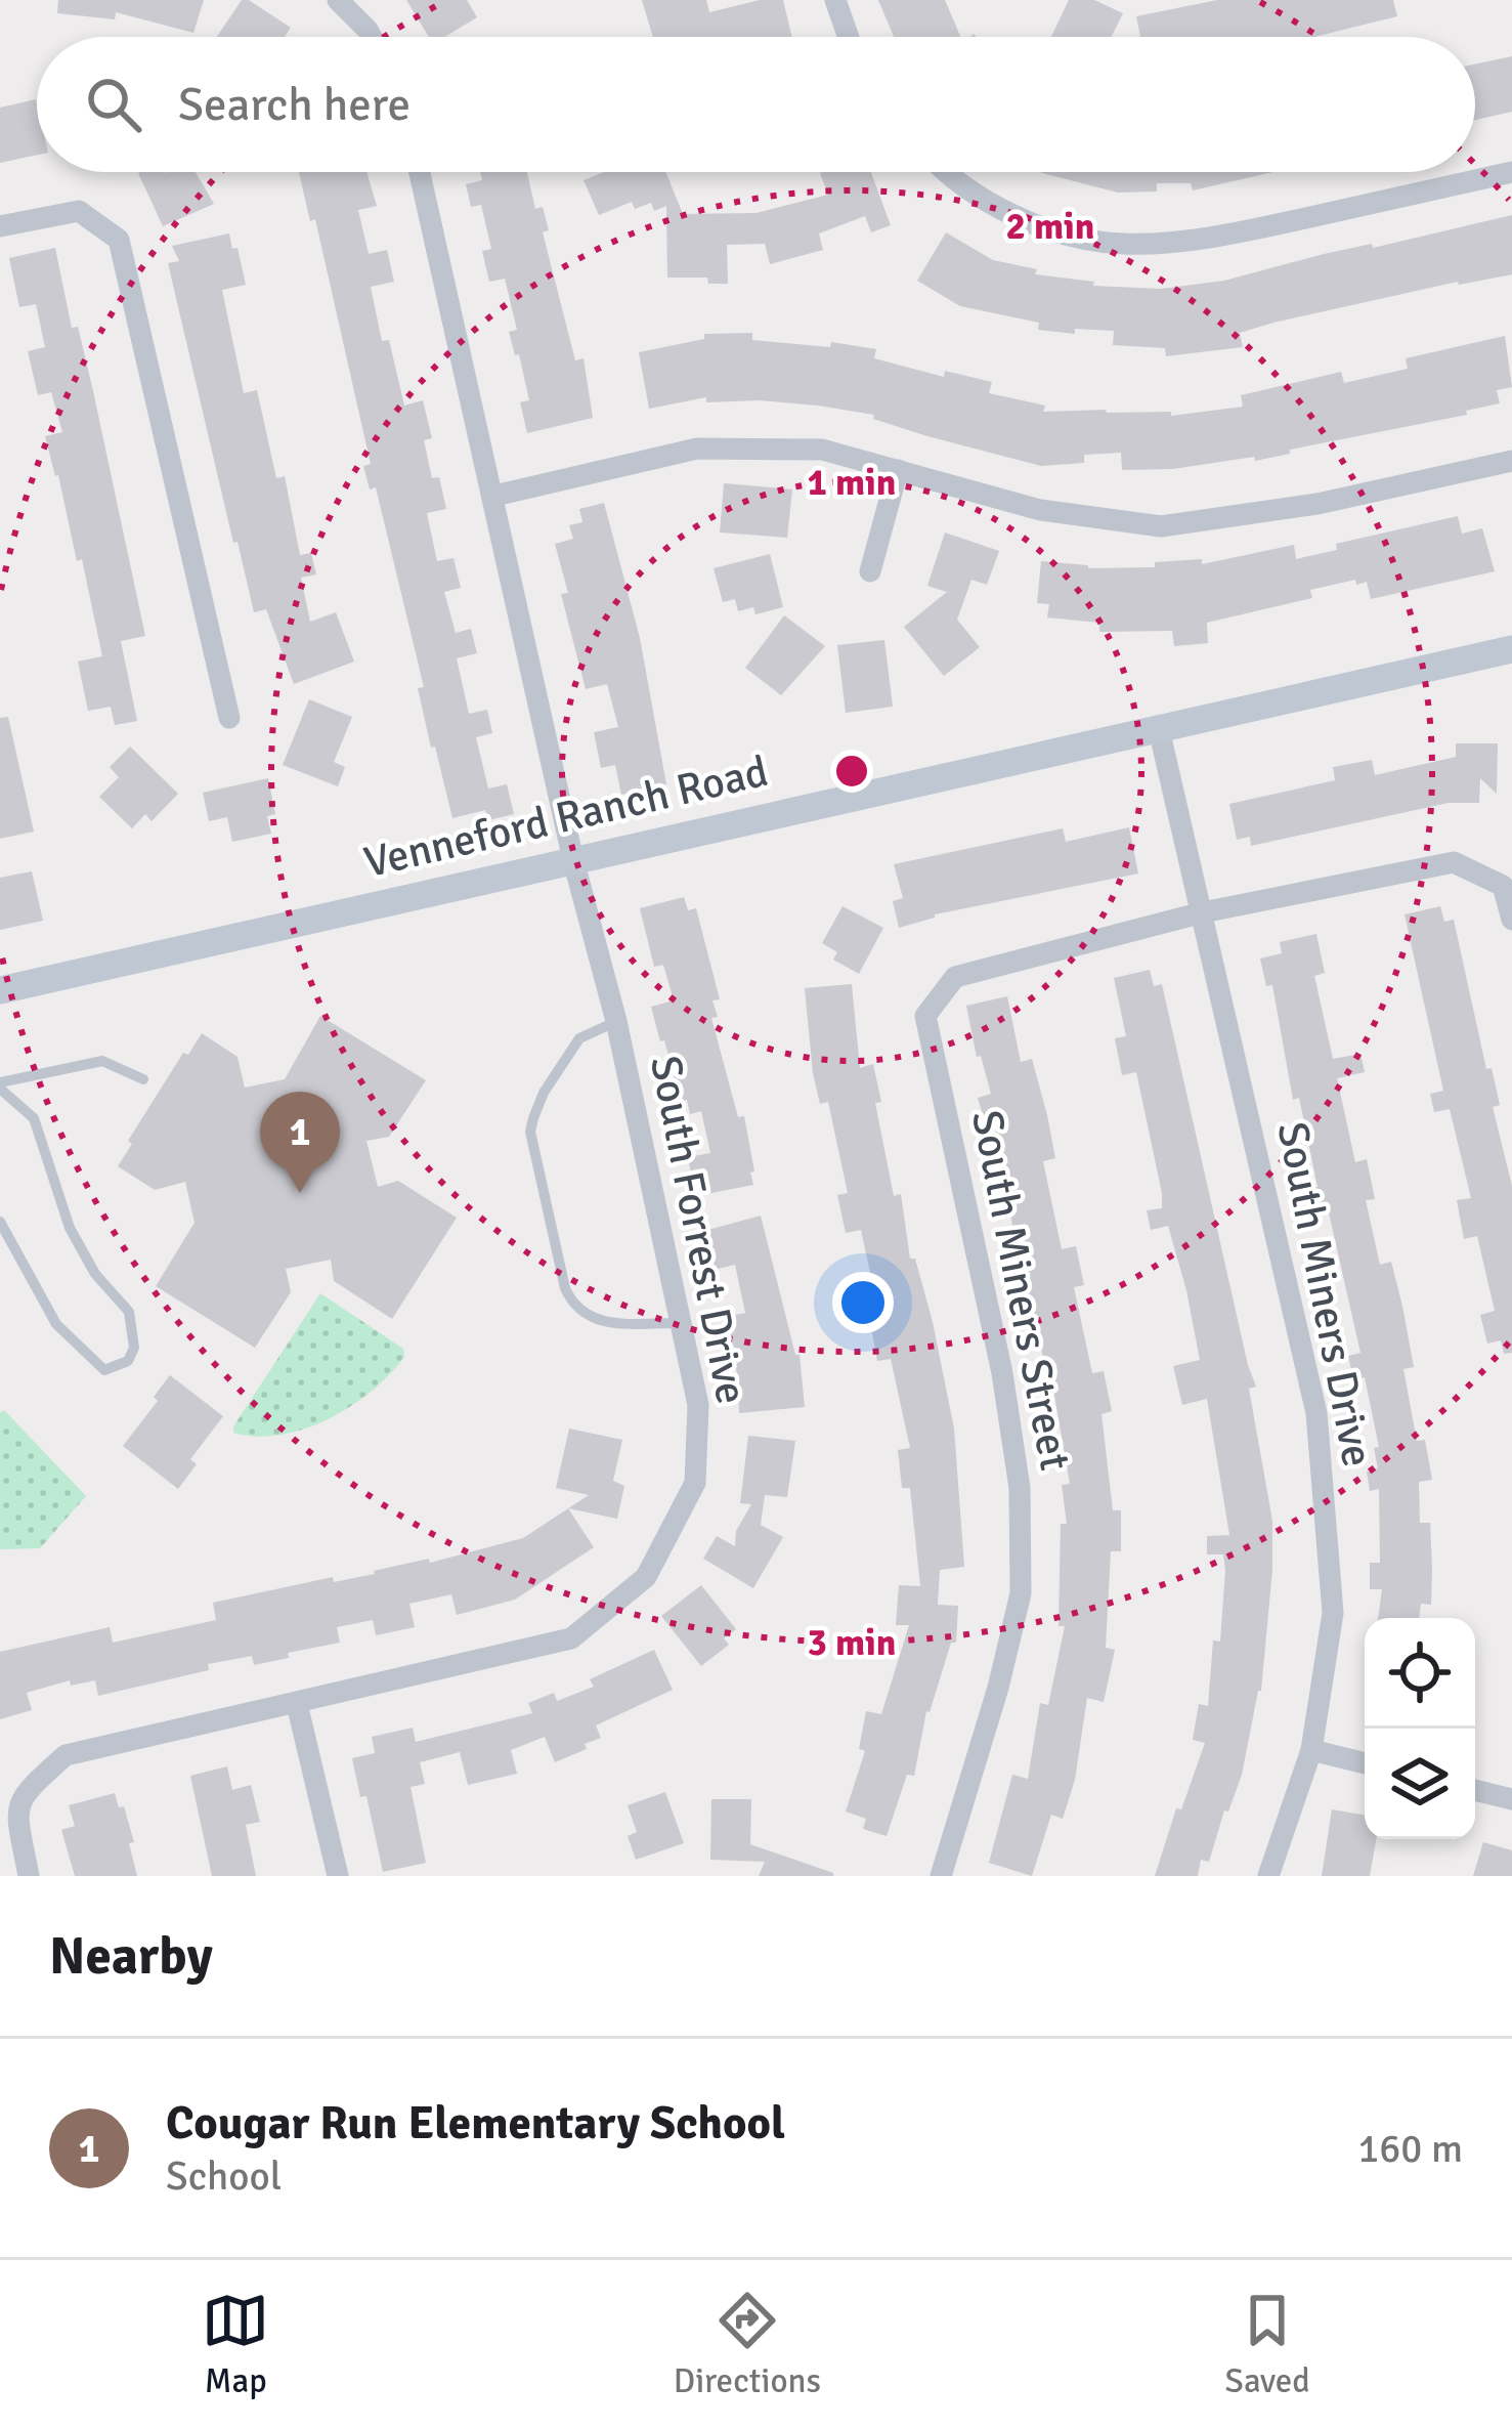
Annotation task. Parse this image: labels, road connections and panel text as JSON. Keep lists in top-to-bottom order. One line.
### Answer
{"streets":{"street":["Venneford Ranch Road","South Forrest Drive","South Miners Street","South Miners Drive"]},"crossings":[["Venneford Ranch Road","South Forrest Drive"],["Venneford Ranch Road","South Miners Drive"],["South Miners Street","South Miners Drive"]],"page":{"search":"Search here","pins":"1","heading":"Nearby","list":[{"mark":"1","name":"Cougar Run Elementary School","note":"School","value":"160 m"}],"nav":["Map","Directions","Saved"]},"rings":["2 min","1 min","3 min"]}
